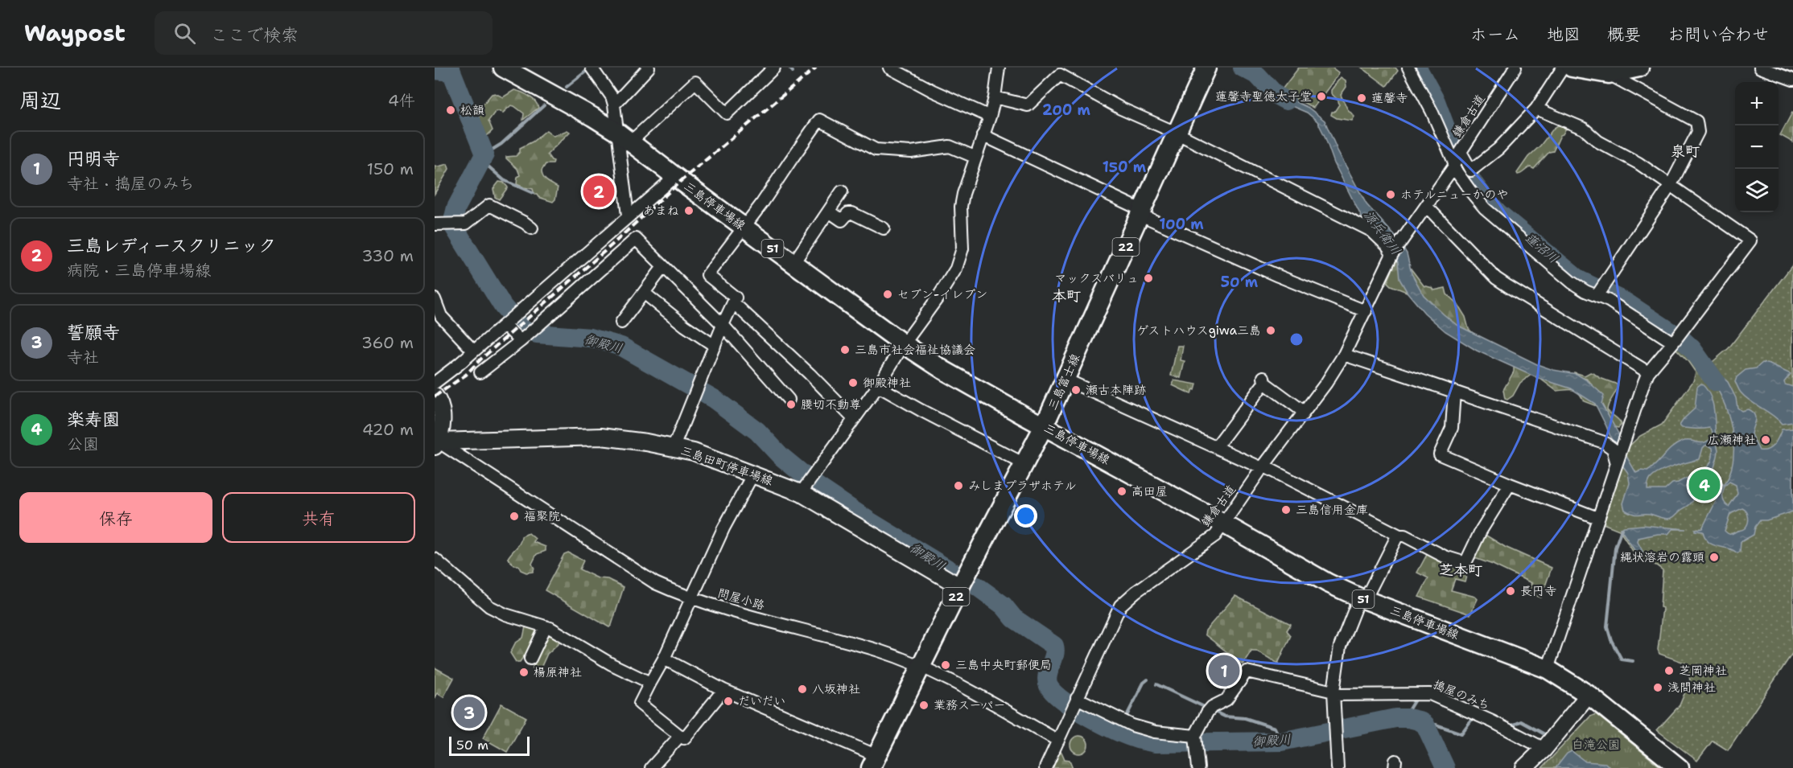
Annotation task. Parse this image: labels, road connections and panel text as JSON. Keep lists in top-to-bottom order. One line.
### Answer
{"streets":{"main road":["三島停車場線","22","51","三島富士線","三島田町停車場線"],"street":["鎌倉古道","問屋小路","搗屋のみち"]},"crossings":[["鎌倉古道","三島停車場線"],["鎌倉古道","問屋小路"],["三島停車場線","三島富士線"],["三島富士線","三島田町停車場線"],["三島富士線","問屋小路"],["三島田町停車場線","問屋小路"]],"districts":["泉町","本町","芝本町"],"water":["源兵衛川","蓮沼川","御殿川"],"parks":["白滝公園"],"places":["蓮馨寺聖徳太子堂","蓮馨寺","松韻","ホテルニューかのや","あまね","マックスバリュ","セブン-イレブン","ゲストハウスgiwa三島","三島市社会福祉協議会","御殿神社","瀬古本陣跡","腰切不動尊","広瀬神社","みしまプラザホテル","高田屋","三島信用金庫","福聚院","縄状溶岩の露頭","長円寺","三島中央町郵便局","芝岡神社","楊原神社","浅間神社","八坂神社","だいだい","業務スーパー"],"scale_bar":"50 m","page":{"header":"Waypost","search":"ここで検索","nav":["ホーム","地図","概要","お問い合わせ"],"heading":["周辺","4件"],"map_buttons":["+","−"],"list":[{"mark":"1","name":"円明寺","note":"寺社 · 搗屋のみち","value":"150 m"},{"mark":"2","name":"三島レディースクリニック","note":"病院 · 三島停車場線","value":"330 m"},{"mark":"3","name":"誓願寺","note":"寺社","value":"360 m"},{"mark":"4","name":"楽寿園","note":"公園","value":"420 m"}],"pins":["2","4","1","3"],"buttons":["保存","共有"],"scale":"50 m"},"rings":["200 m","150 m","100 m","50 m"]}
